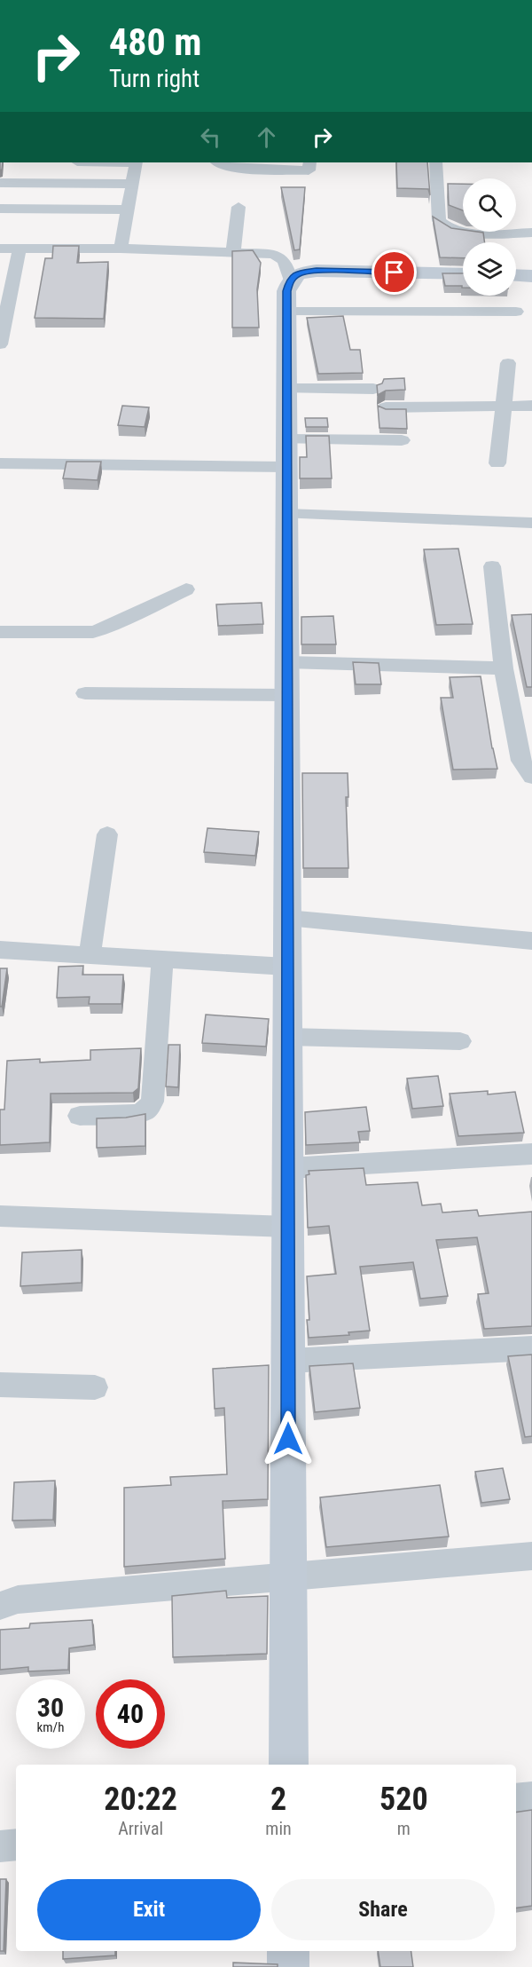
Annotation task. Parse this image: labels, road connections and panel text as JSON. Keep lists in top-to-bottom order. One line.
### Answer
{"page":{"turn":["480 m","Turn right"],"speed":"30 km/h","limit":"40","eta":["20:22","Arrival","2","min","520","m"],"buttons":["Exit","Share"]}}
